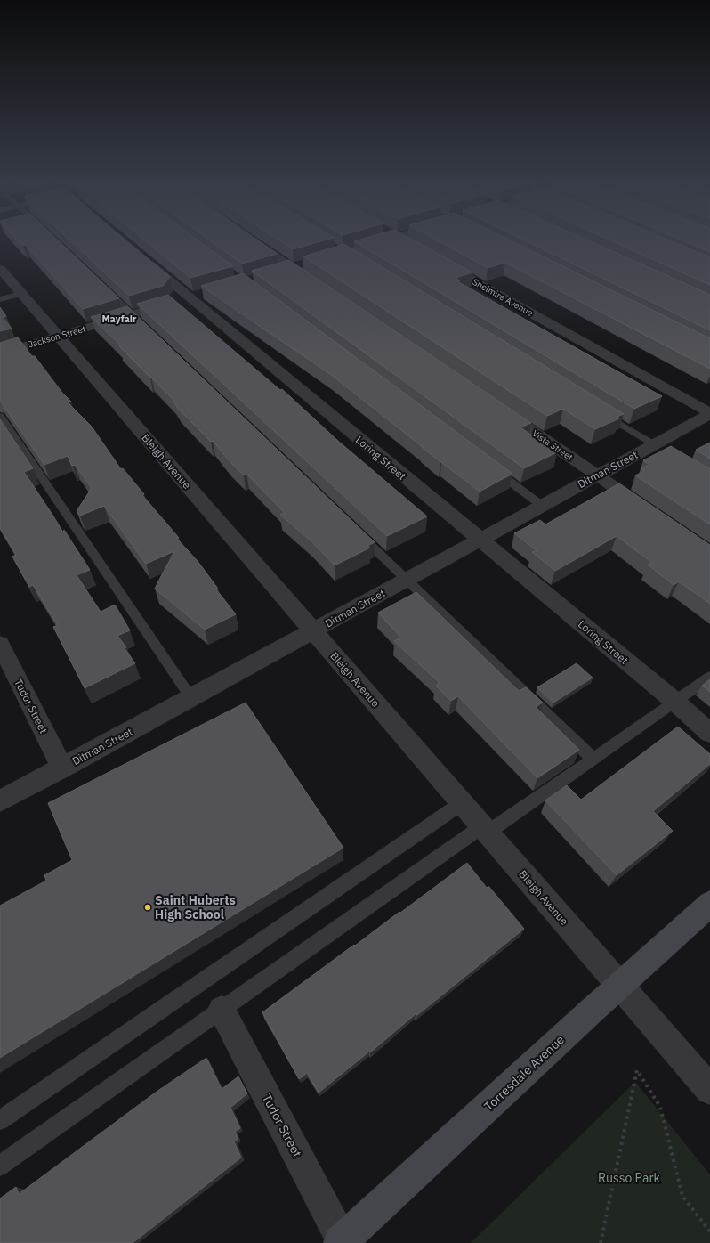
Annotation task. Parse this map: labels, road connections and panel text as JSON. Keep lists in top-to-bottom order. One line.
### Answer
{"streets":{"street":["Shelmire Avenue","Jackson Street","Vista Street","Loring Street","Bleigh Avenue","Ditman Street","Tudor Street","Torresdale Avenue"]},"crossings":[["Shelmire Avenue","Ditman Street"],["Jackson Street","Loring Street"],["Jackson Street","Bleigh Avenue"],["Vista Street","Ditman Street"],["Loring Street","Ditman Street"],["Bleigh Avenue","Ditman Street"],["Bleigh Avenue","Torresdale Avenue"],["Ditman Street","Tudor Street"],["Tudor Street","Torresdale Avenue"]],"districts":["Mayfair"],"parks":["Russo Park"],"places":["Saint Huberts High School"]}
